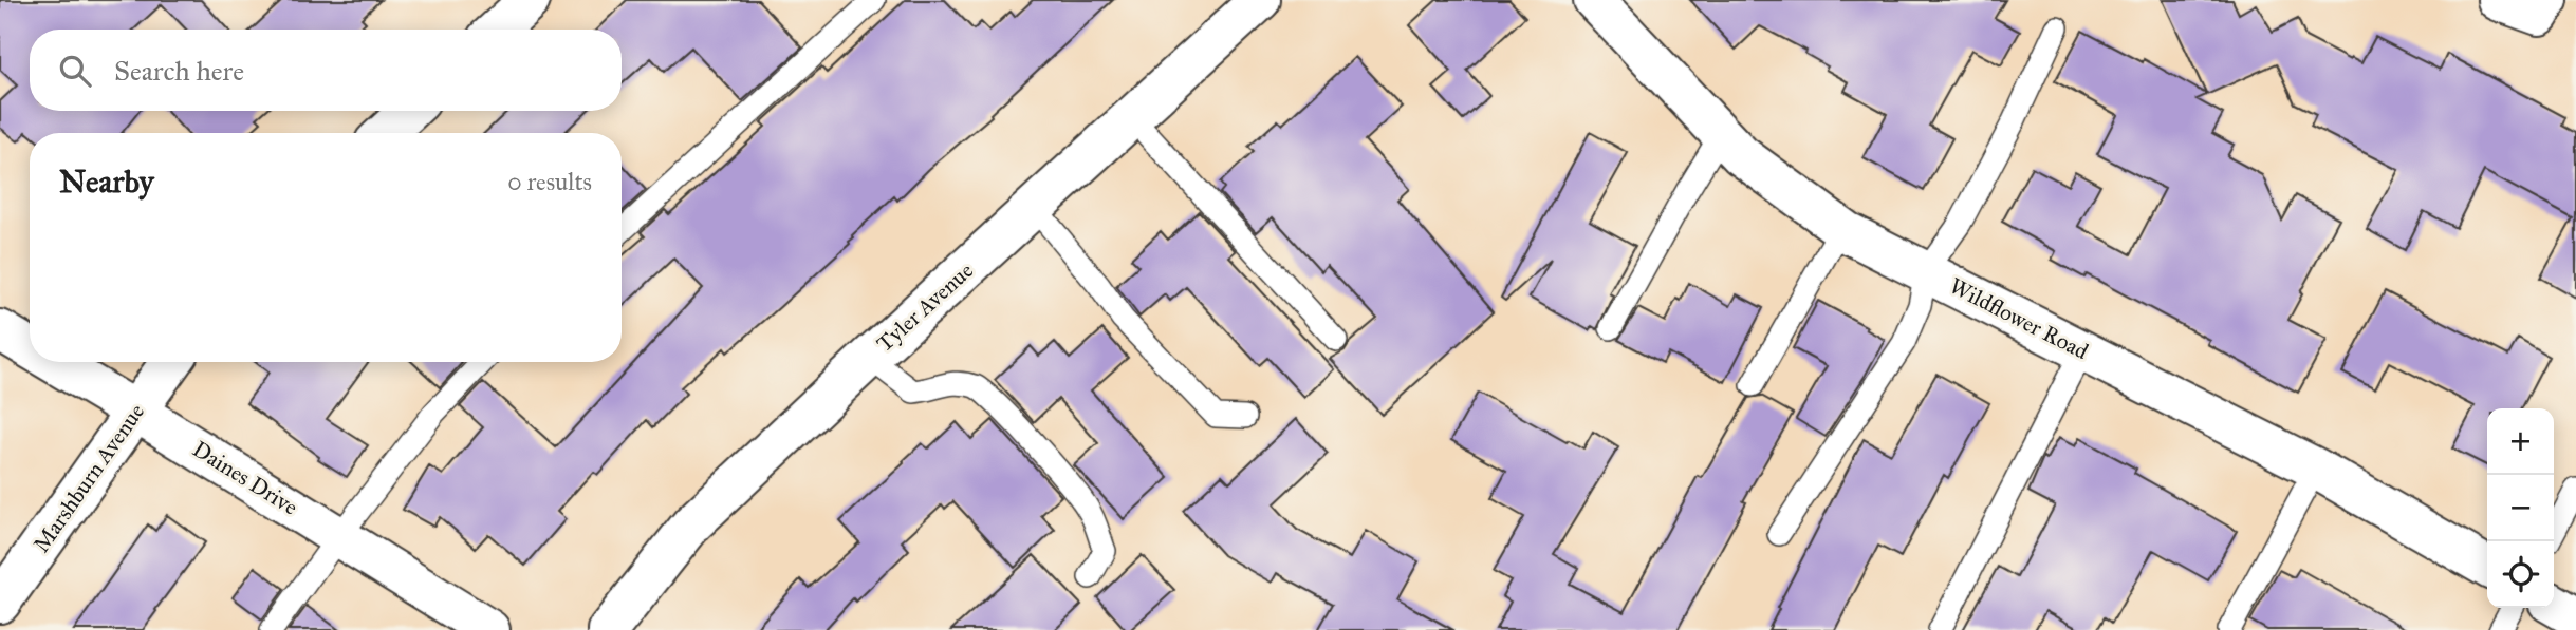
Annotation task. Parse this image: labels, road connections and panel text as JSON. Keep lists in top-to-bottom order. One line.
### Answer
{"streets":{"street":["Tyler Avenue","Wildflower Road","Marshburn Avenue","Daines Drive"]},"crossings":[["Marshburn Avenue","Daines Drive"]],"page":{"search":"Search here","heading":["Nearby","0 results"],"map_buttons":["+","−"]}}
